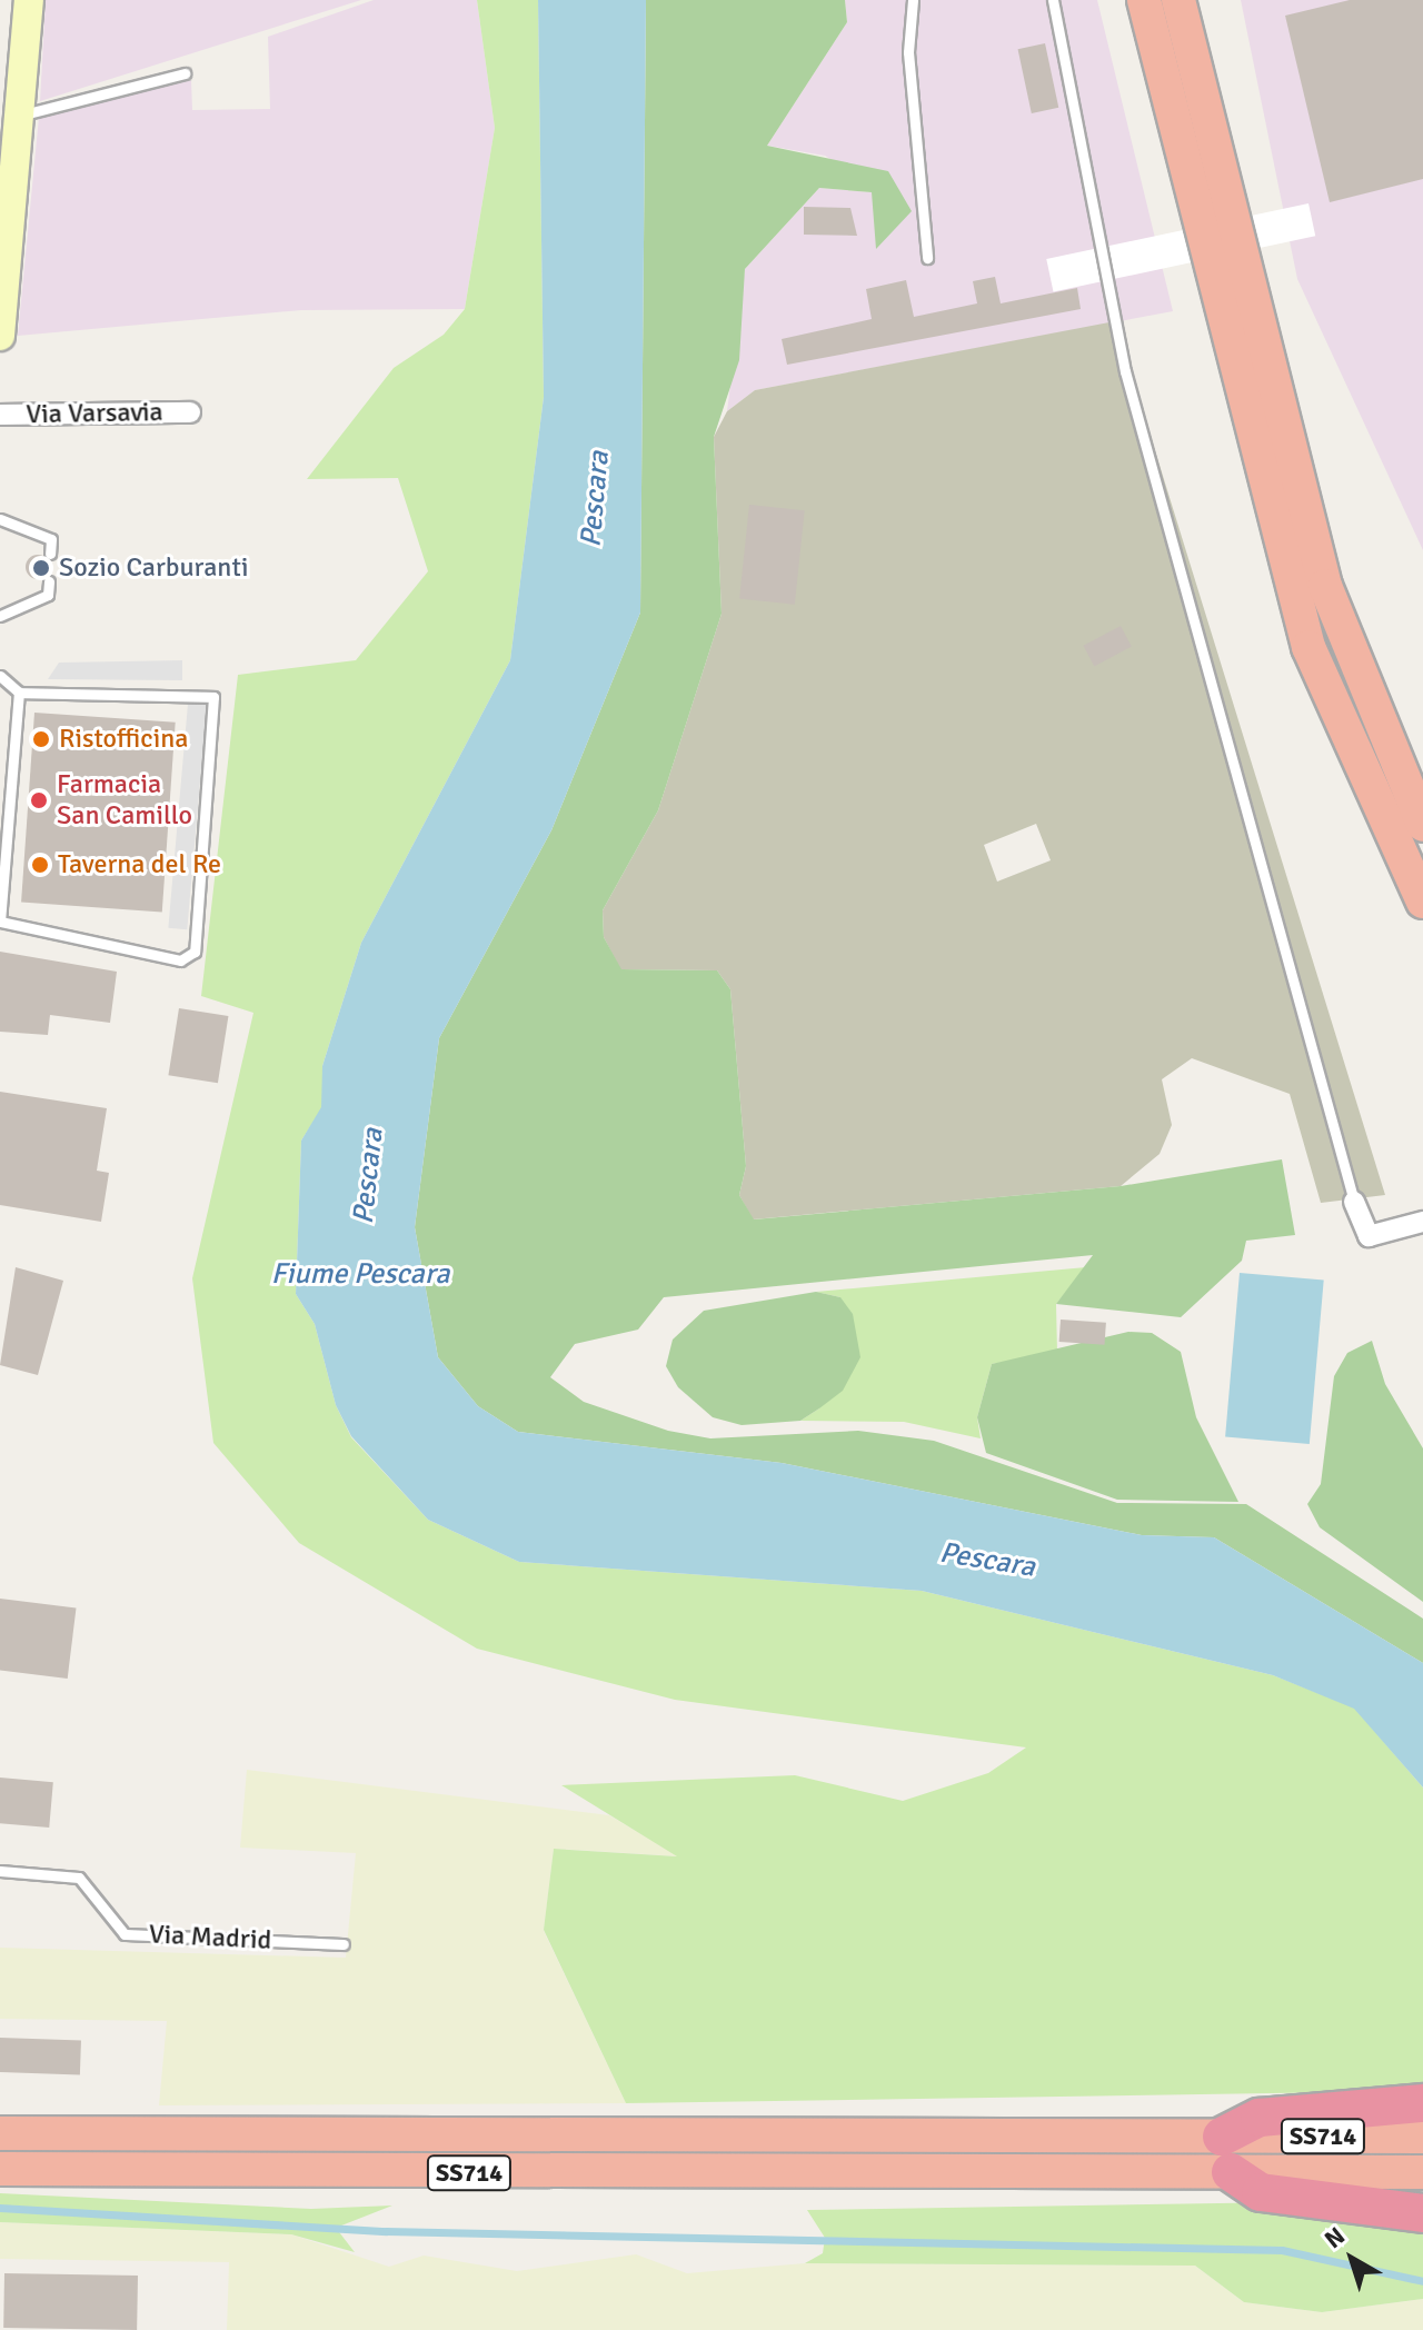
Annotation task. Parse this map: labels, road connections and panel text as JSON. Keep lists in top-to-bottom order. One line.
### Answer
{"streets":{"highway":["SS714"],"street":["Via Varsavia"],"lane":["Via Madrid"]},"water":["Pescara","Fiume Pescara"],"places":["Sozio Carburanti","Ristofficina","Farmacia San Camillo","Taverna del Re"],"north":"top left"}
